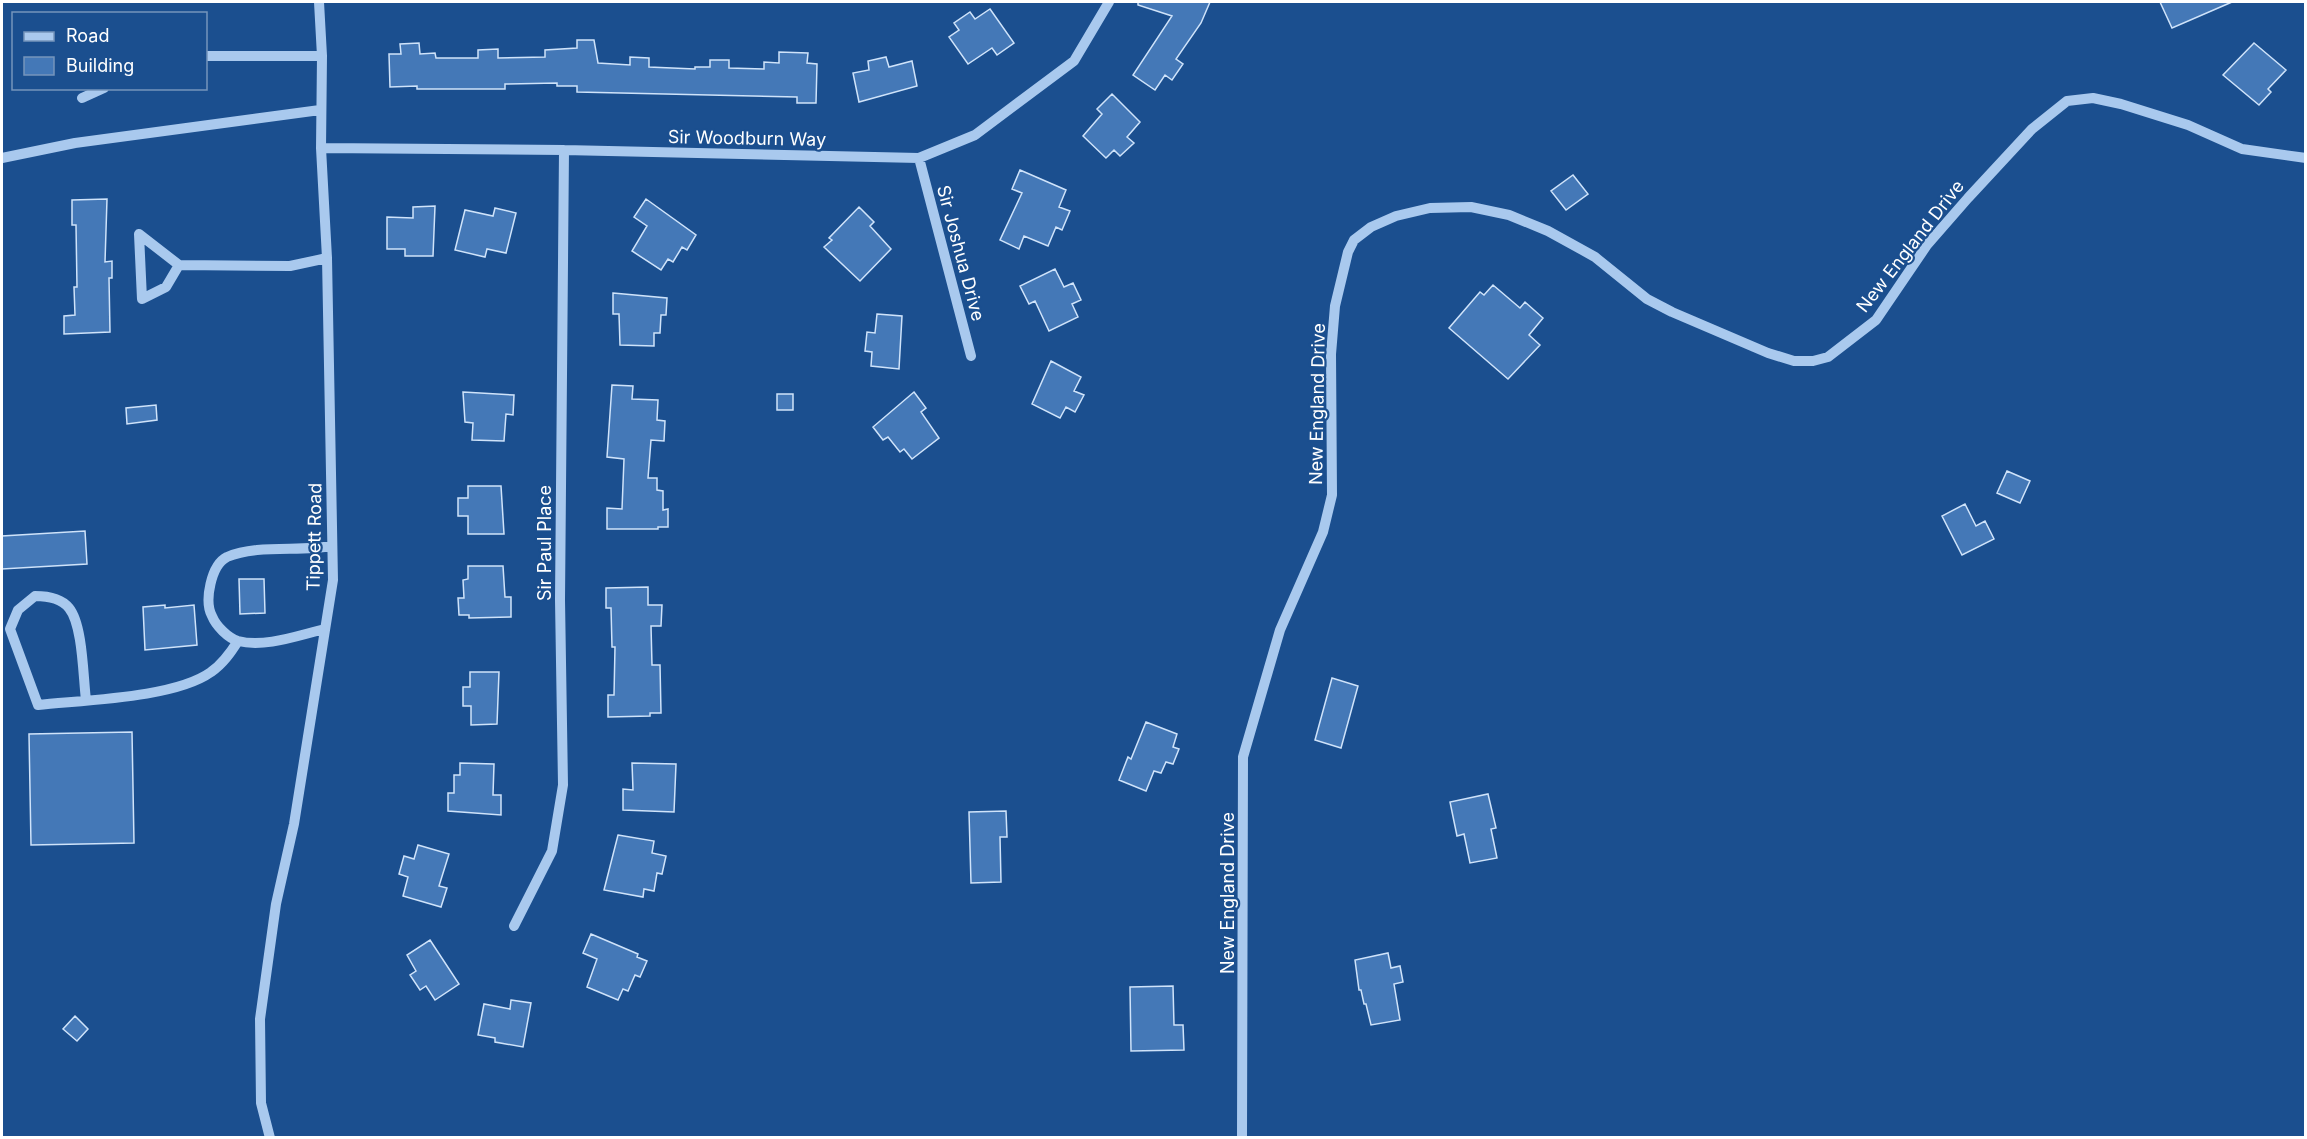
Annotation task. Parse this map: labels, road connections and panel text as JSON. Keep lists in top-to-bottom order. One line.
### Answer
{"streets":{"street":["Sir Woodburn Way","New England Drive","Sir Joshua Drive","Tippett Road","Sir Paul Place"]},"crossings":[["Sir Woodburn Way","Sir Joshua Drive"],["Sir Woodburn Way","Tippett Road"],["Sir Woodburn Way","Sir Paul Place"]],"legend":["Road","Building"]}
